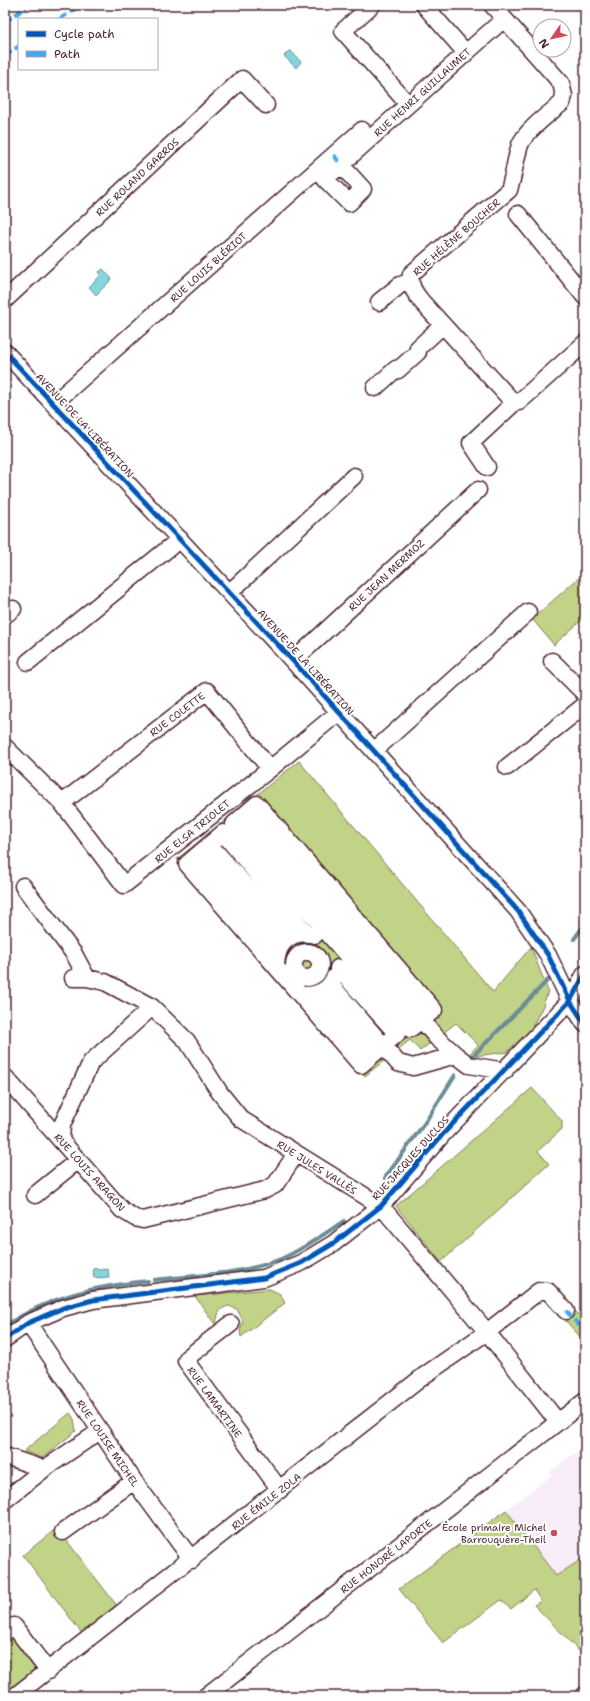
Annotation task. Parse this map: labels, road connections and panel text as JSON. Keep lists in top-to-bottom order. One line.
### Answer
{"streets":{"street":["RUE HENRI GUILLAUMET","RUE ROLAND GARROS","RUE HÉLÈNE BOUCHER","RUE LOUIS BLÉRIOT","AVENUE DE LA LIBÉRATION","RUE JEAN MERMOZ","RUE COLETTE","RUE ELSA TRIOLET","RUE JACQUES DUCLOS","RUE JULES VALLÈS","RUE LOUIS ARAGON","RUE LAMARTINE","RUE LOUISE MICHEL","RUE ÉMILE ZOLA","RUE HONORÉ LAPORTE"]},"crossings":[["RUE HENRI GUILLAUMET","RUE HÉLÈNE BOUCHER"],["RUE LOUIS BLÉRIOT","AVENUE DE LA LIBÉRATION"],["AVENUE DE LA LIBÉRATION","RUE JEAN MERMOZ"],["AVENUE DE LA LIBÉRATION","RUE ELSA TRIOLET"],["AVENUE DE LA LIBÉRATION","RUE JACQUES DUCLOS"],["RUE COLETTE","RUE ELSA TRIOLET"],["RUE JACQUES DUCLOS","RUE JULES VALLÈS"],["RUE JACQUES DUCLOS","RUE LOUISE MICHEL"],["RUE JULES VALLÈS","RUE LOUIS ARAGON"],["RUE JULES VALLÈS","RUE ÉMILE ZOLA"],["RUE JULES VALLÈS","RUE HONORÉ LAPORTE"],["RUE LAMARTINE","RUE ÉMILE ZOLA"],["RUE LOUISE MICHEL","RUE ÉMILE ZOLA"]],"places":["École primaire Michel Barrouquère-Theil"],"legend":["Cycle path","Path"],"north":"bottom left"}
